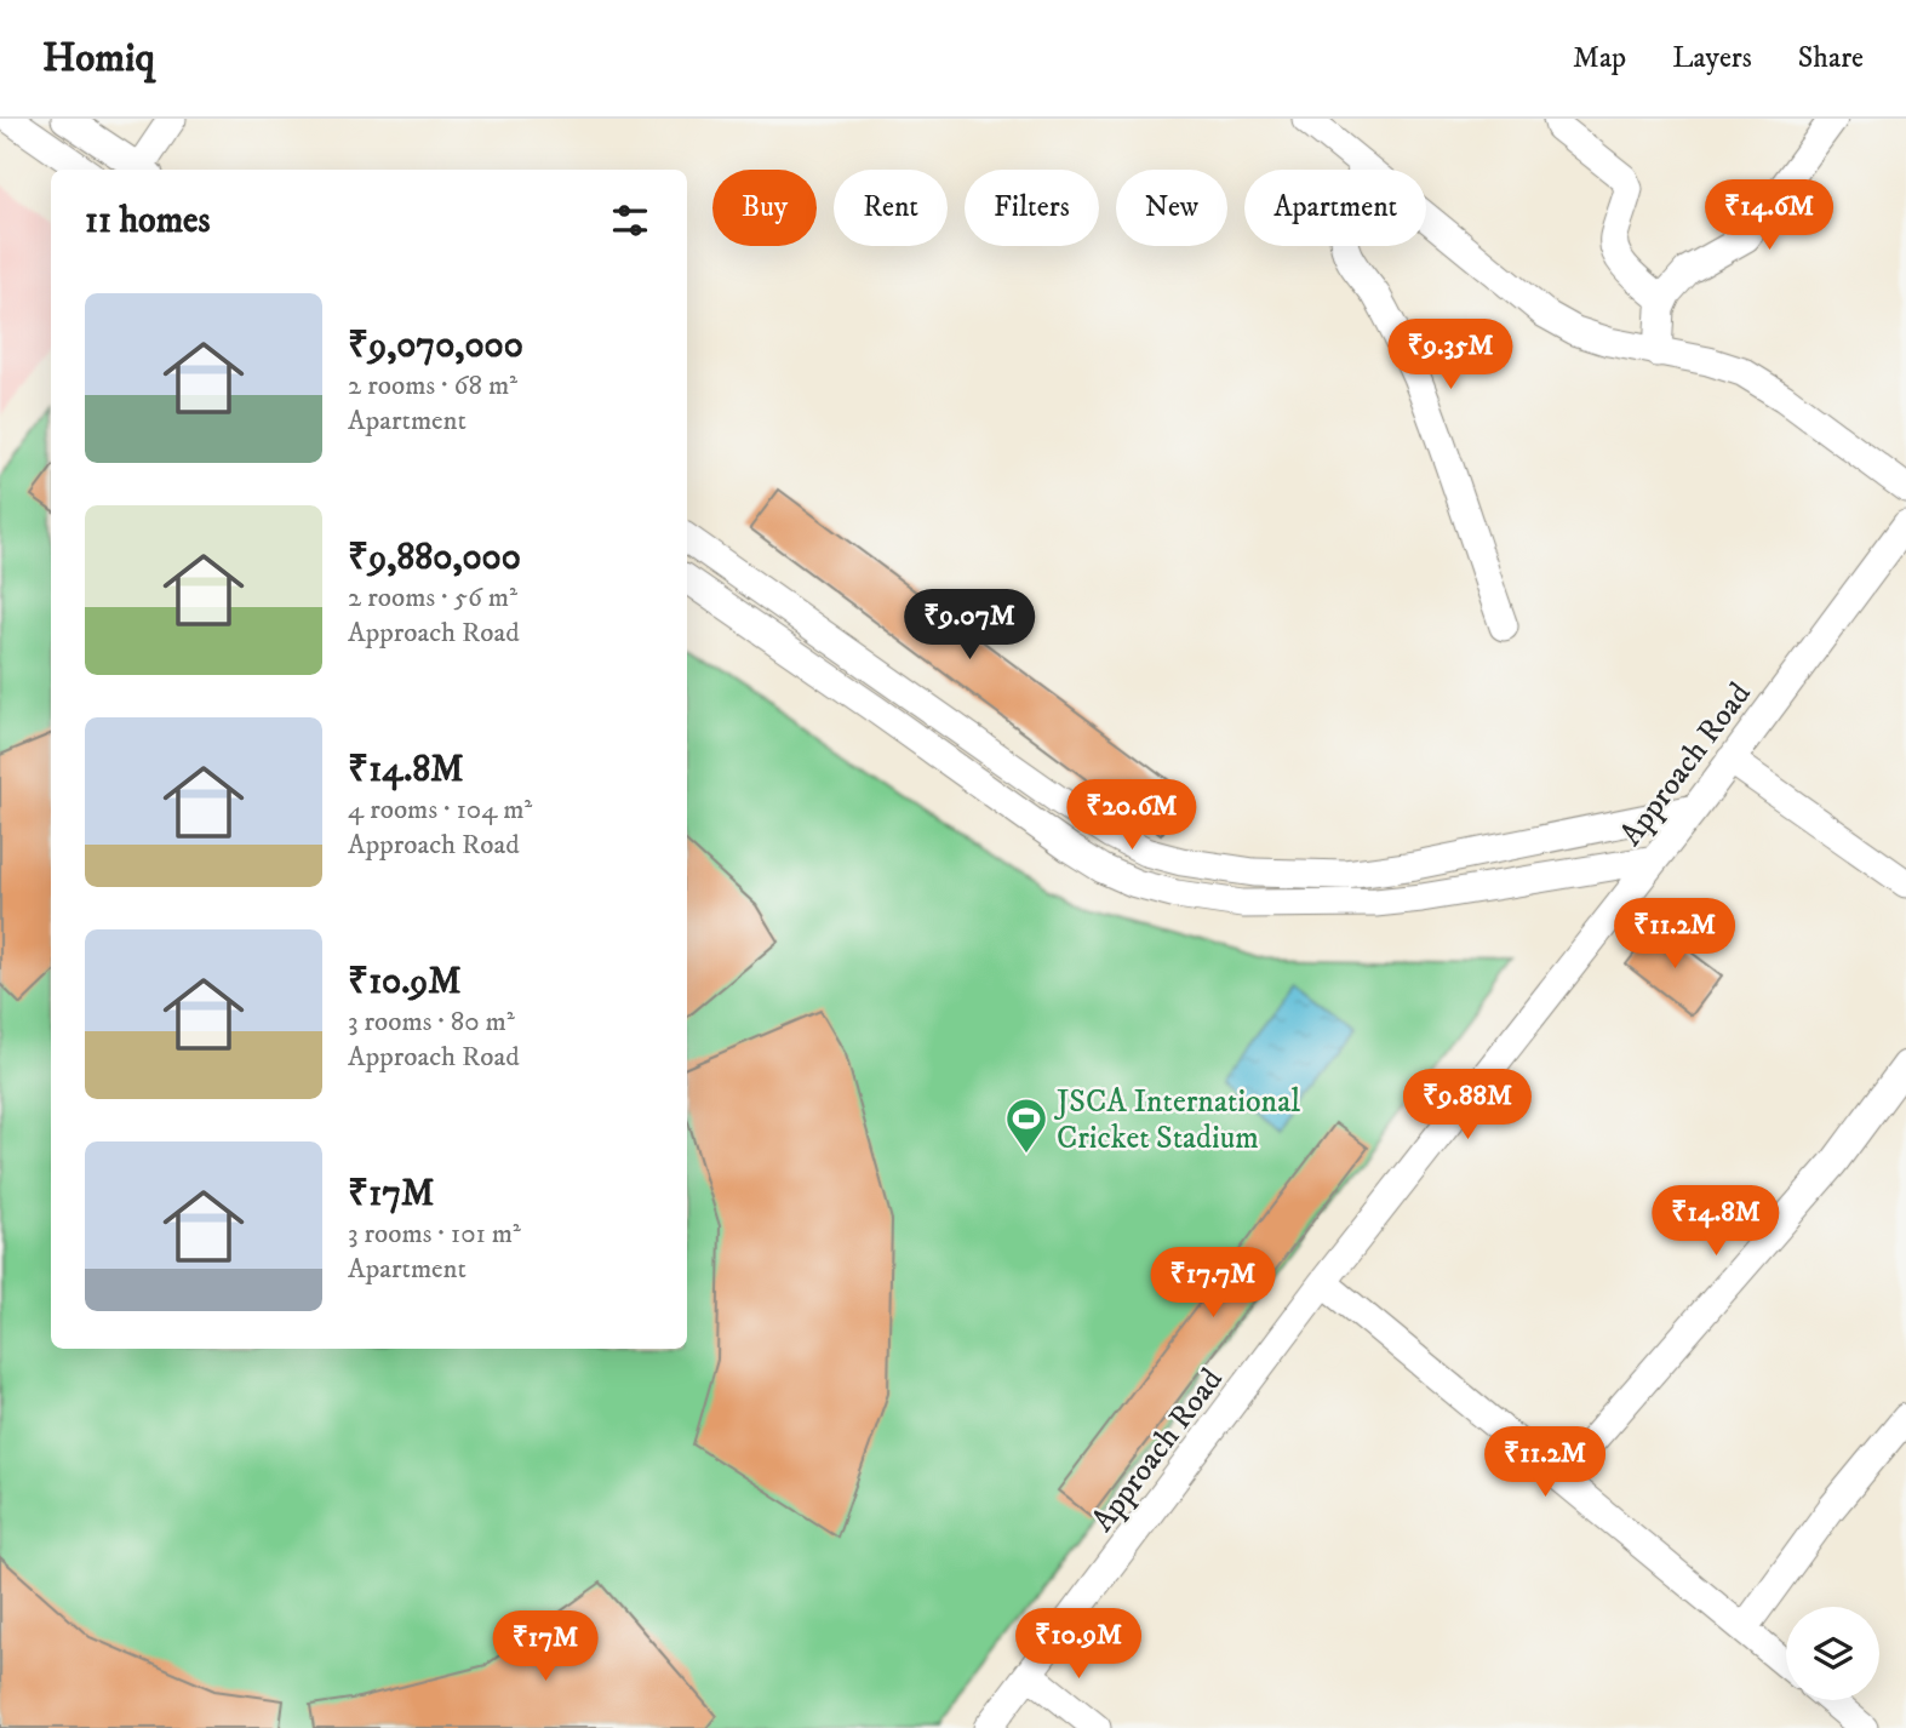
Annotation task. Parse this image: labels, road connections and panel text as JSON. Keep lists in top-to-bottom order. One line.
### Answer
{"streets":{"street":["Approach Road"]},"places":{"sports":["JSCA International Cricket Stadium"]},"page":{"header":"Homiq","nav":["Map","Layers","Share"],"chip":["Buy","Rent","Filters","New","Apartment"],"heading":"11 homes","price":["₹14.6M","₹9.35M","₹9.07M","₹20.6M","₹11.2M","₹9.88M","₹14.8M","₹17.7M","₹11.2M","₹10.9M","₹17M"],"list":[{"name":"₹9,070,000","note":"2 rooms · 68 m² · Apartment"},{"name":"₹9,880,000","note":"2 rooms · 56 m² · Approach Road"},{"name":"₹14.8M","note":"4 rooms · 104 m² · Approach Road"},{"name":"₹10.9M","note":"3 rooms · 80 m² · Approach Road"},{"name":"₹17M","note":"3 rooms · 101 m² · Apartment"}]}}
